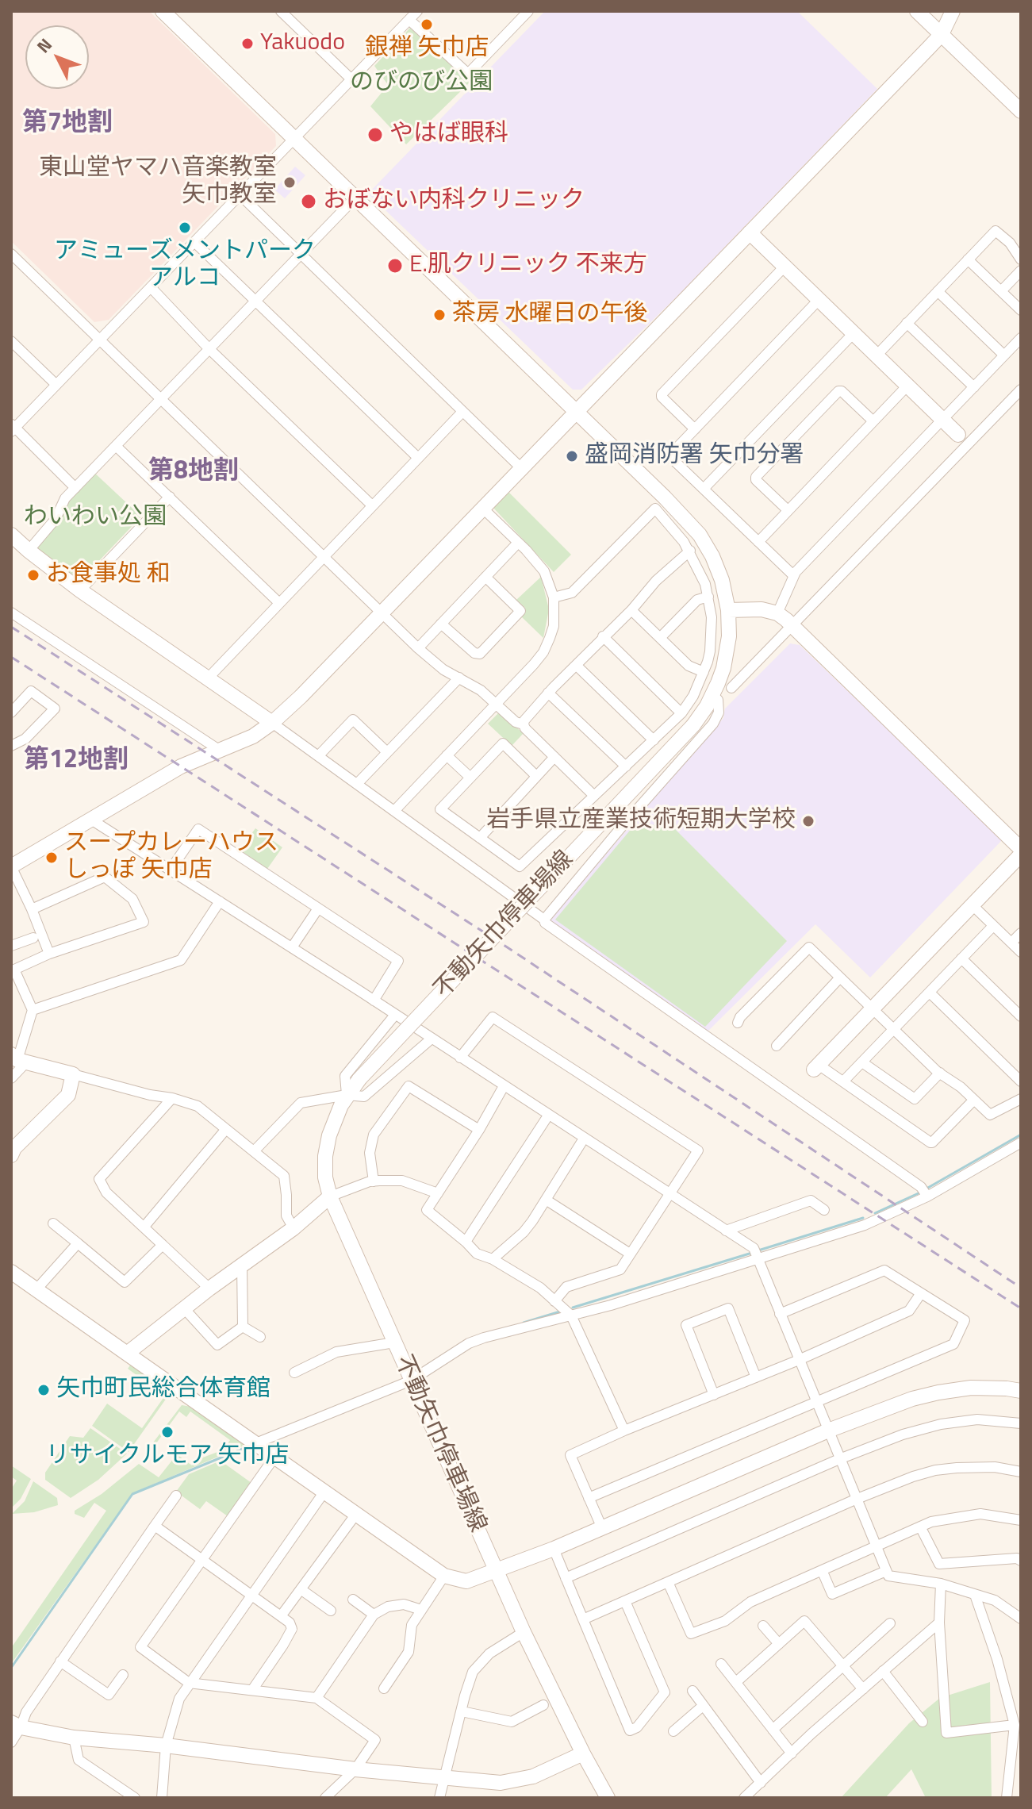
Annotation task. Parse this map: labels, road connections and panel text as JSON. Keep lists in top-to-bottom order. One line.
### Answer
{"streets":{"street":["不動矢巾停車場線"]},"districts":["第7地割","第8地割","第12地割"],"parks":["のびのび公園","わいわい公園"],"places":["銀禅 矢巾店","Yakuodo","やはば眼科","東山堂ヤマハ音楽教室 矢巾教室","おぼない内科クリニック","アミューズメントパーク アルコ","E.肌クリニック 不来方","茶房 水曜日の午後","盛岡消防署 矢巾分署","お食事処 和","岩手県立産業技術短期大学校","スープカレーハウス しっぽ 矢巾店","矢巾町民総合体育館","リサイクルモア 矢巾店"],"north":"top left"}
